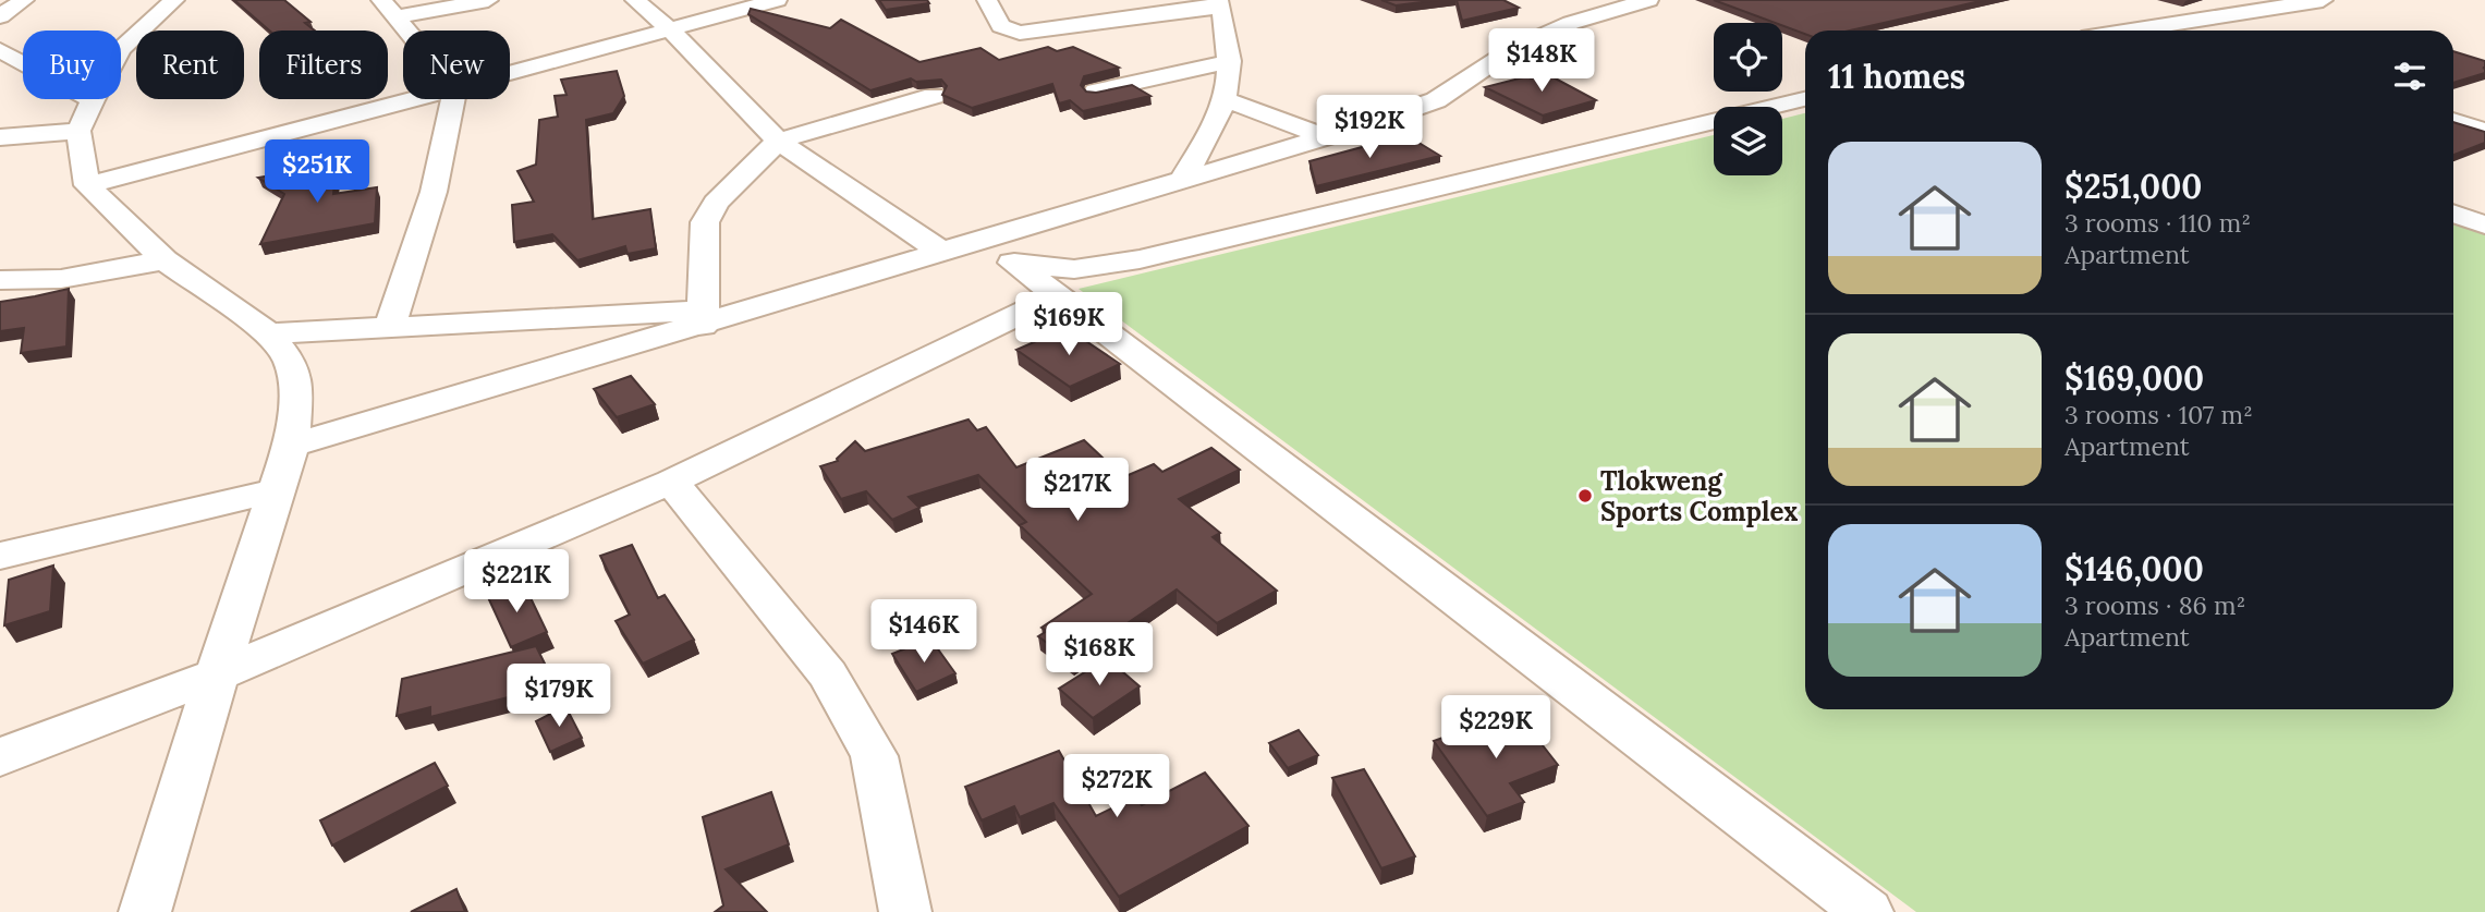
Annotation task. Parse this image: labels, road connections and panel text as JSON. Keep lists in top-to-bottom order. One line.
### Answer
{"places":["Tlokweng Sports Complex"],"page":{"price":["$148K","$192K","$251K","$169K","$217K","$221K","$146K","$168K","$179K","$229K","$272K"],"chip":["Buy","Rent","Filters","New"],"heading":"11 homes","list":[{"name":"$251,000","note":"3 rooms · 110 m² · Apartment"},{"name":"$169,000","note":"3 rooms · 107 m² · Apartment"},{"name":"$146,000","note":"3 rooms · 86 m² · Apartment"}]}}
